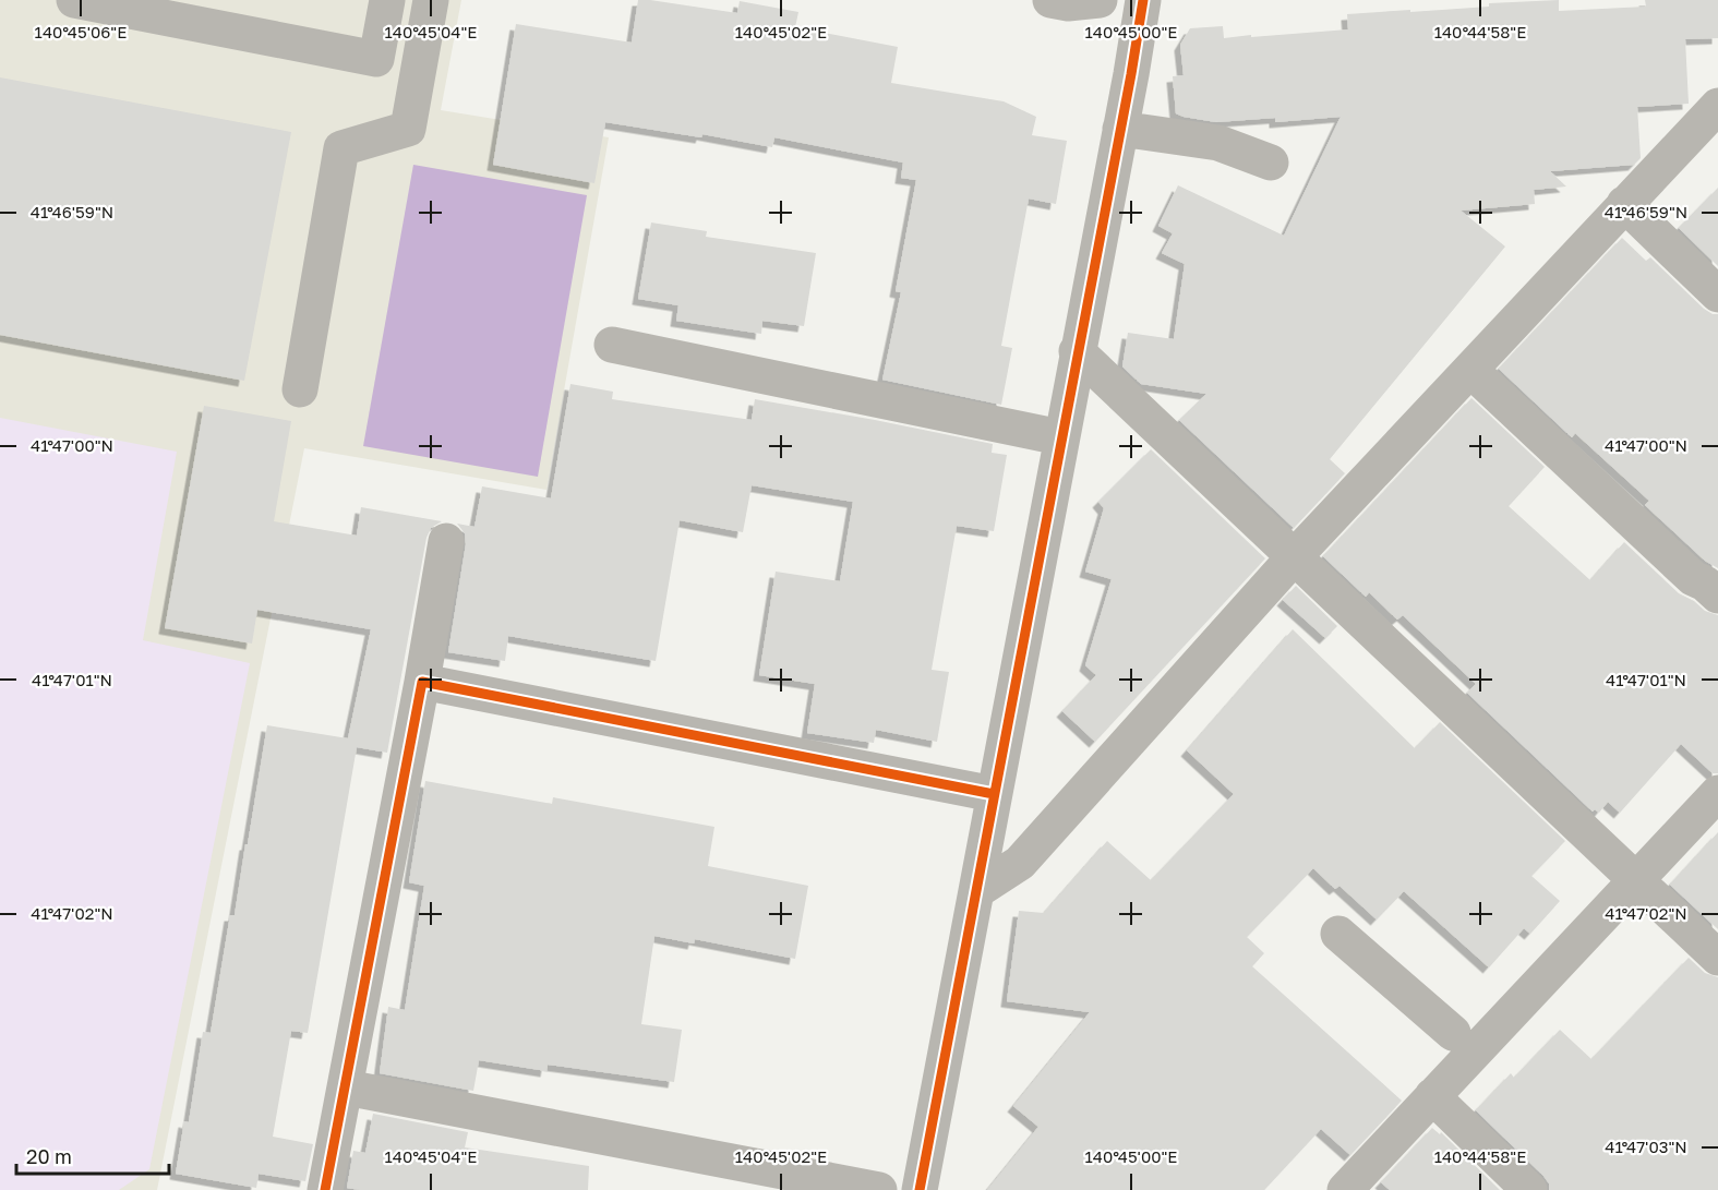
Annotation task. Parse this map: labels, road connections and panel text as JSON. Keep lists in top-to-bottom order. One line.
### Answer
{"scale_bar":"20 m","coordinates":["140°45'06\"E","140°45'04\"E","140°45'02\"E","140°45'00\"E","140°44'58\"E","41°46'59\"N","41°47'00\"N","41°47'01\"N","41°47'02\"N","41°47'03\"N"]}
